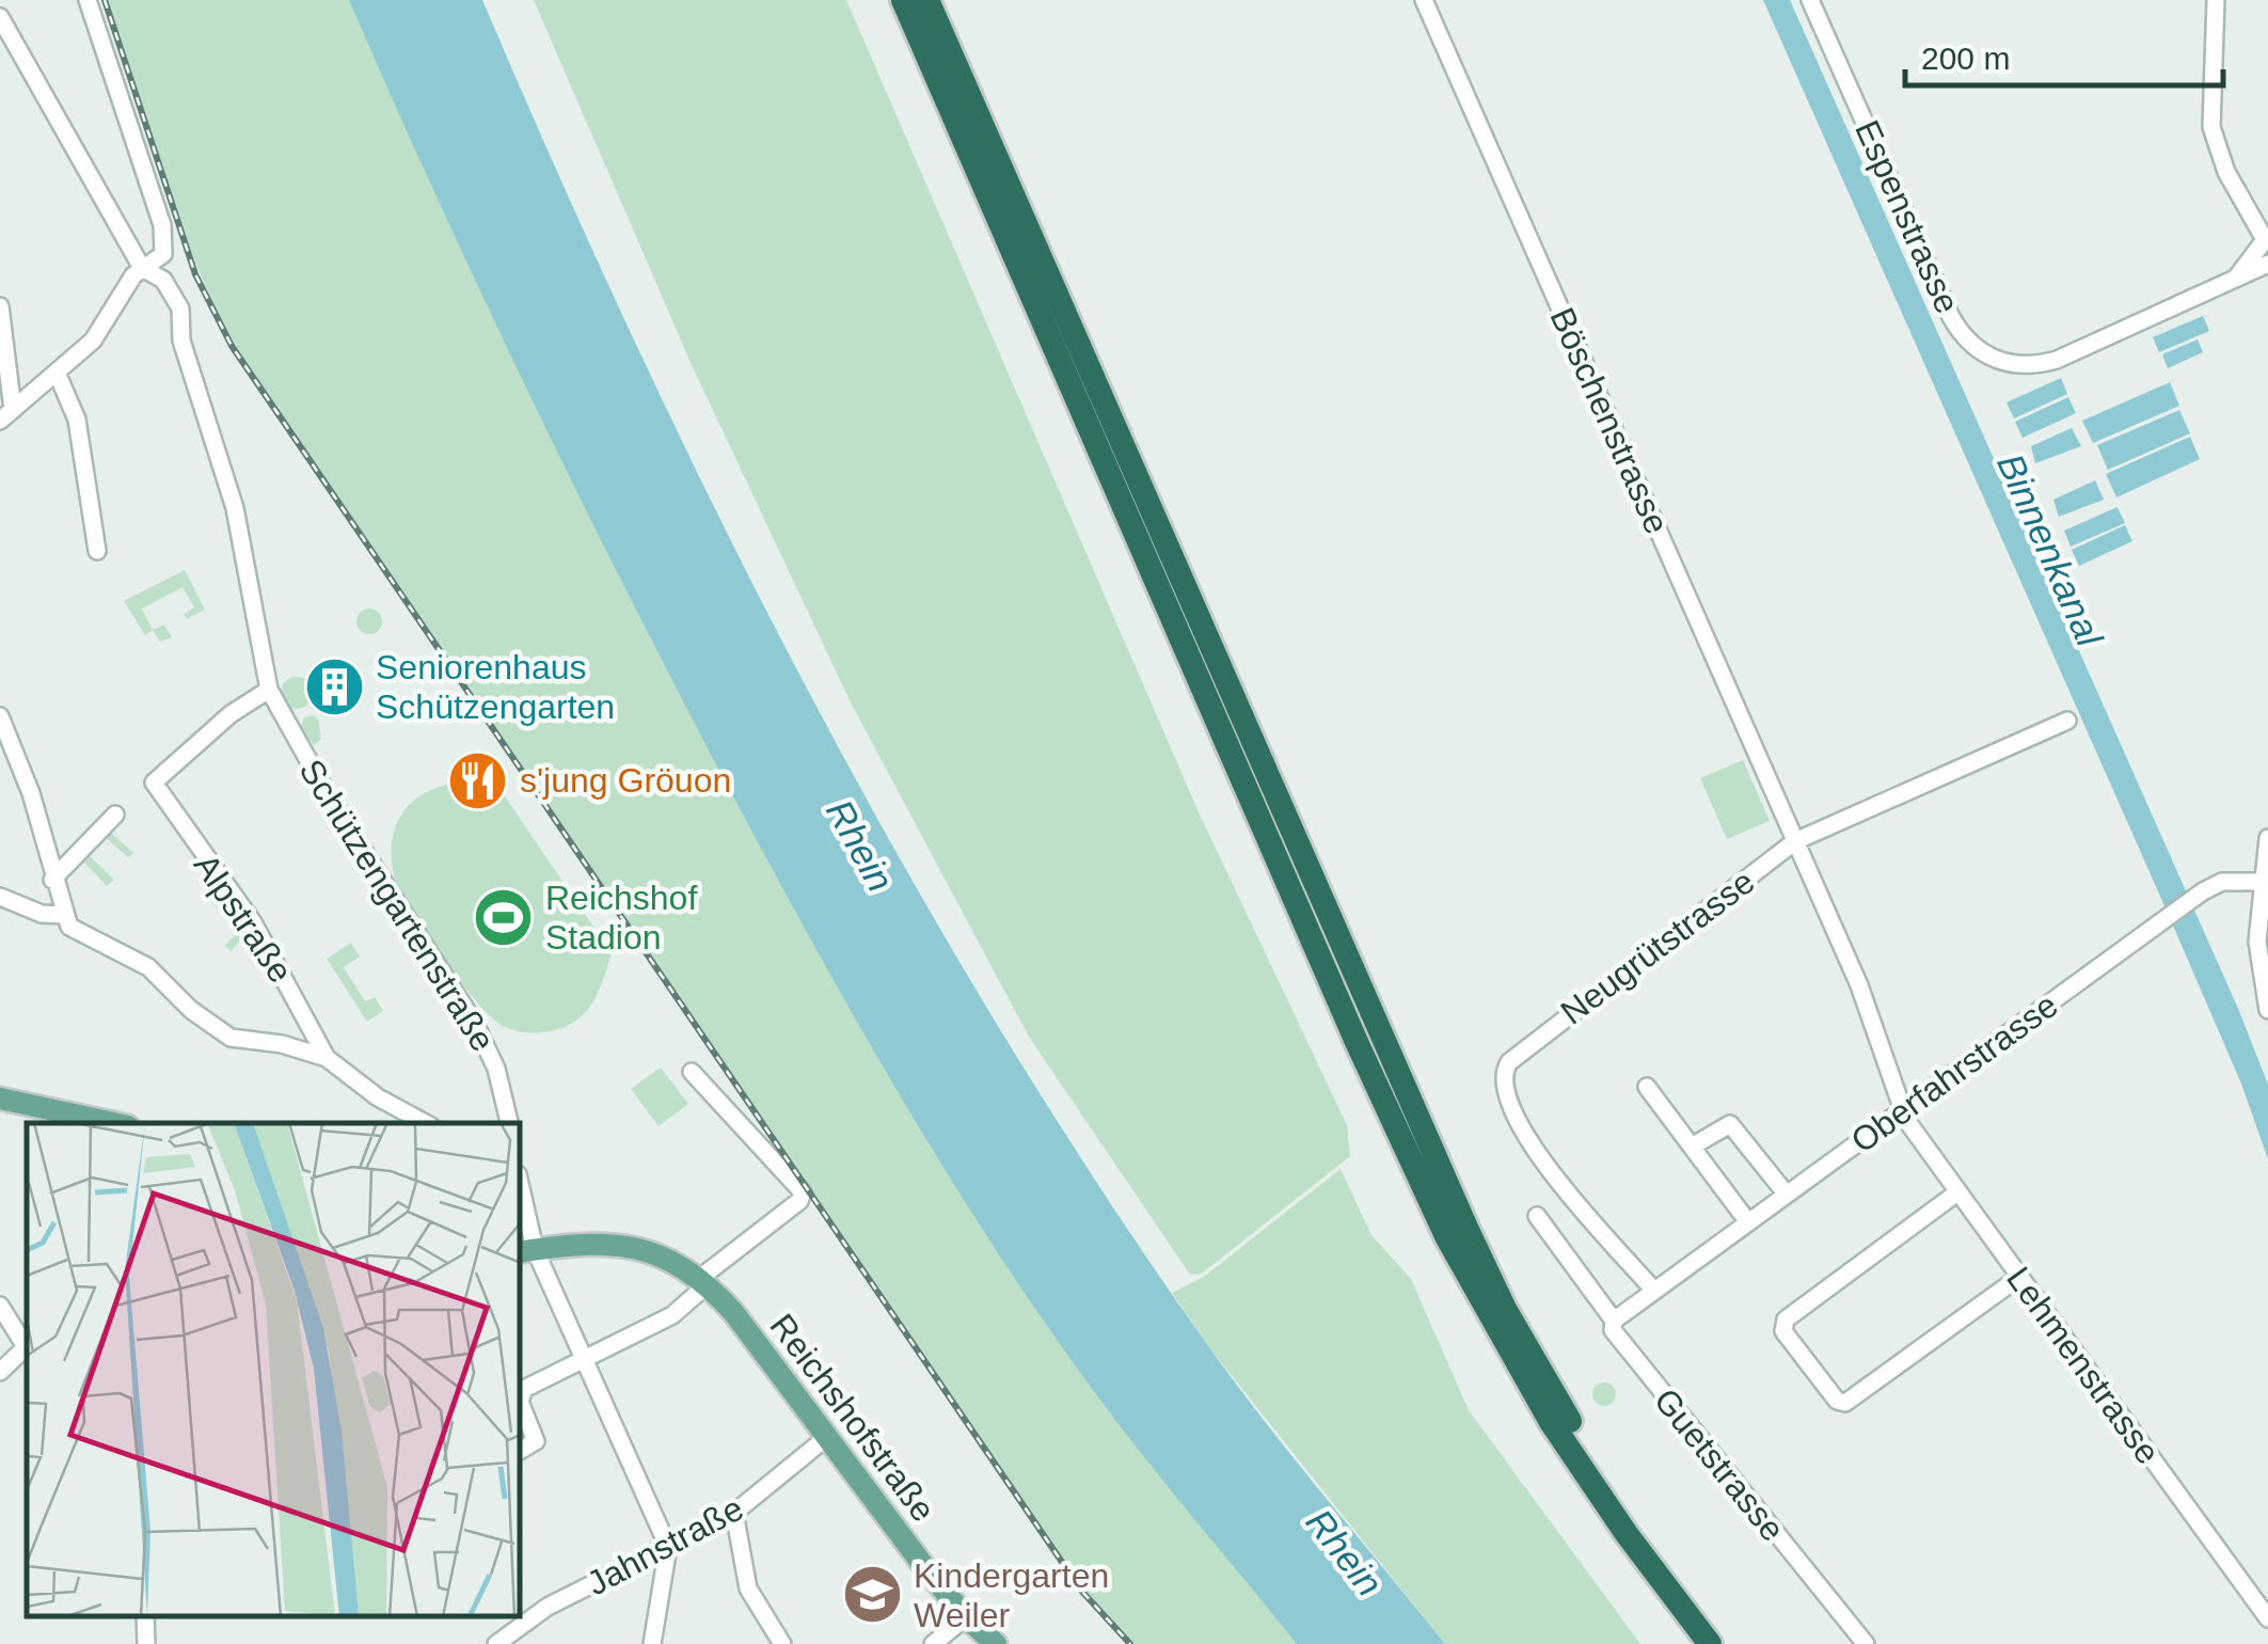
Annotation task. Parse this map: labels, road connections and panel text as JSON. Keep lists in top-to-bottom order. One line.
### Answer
{"streets":{"main road":["Reichshofstraße"],"street":["Espenstrasse","Böschenstrasse","Schützengartenstraße","Alpstraße","Neugrütstrasse","Oberfahrstrasse","Lehmenstrasse","Guetstrasse","Jahnstraße"]},"crossings":[["Böschenstrasse","Neugrütstrasse"],["Böschenstrasse","Oberfahrstrasse"],["Böschenstrasse","Lehmenstrasse"],["Schützengartenstraße","Alpstraße"],["Neugrütstrasse","Oberfahrstrasse"],["Oberfahrstrasse","Lehmenstrasse"],["Reichshofstraße","Jahnstraße"]],"water":["Binnenkanal","Rhein"],"places":{"building":["Seniorenhaus Schützengarten"],"restaurant":["s'jung Gröuon"],"sports":["Reichshof Stadion"],"school or university":["Kindergarten Weiler"]},"scale_bar":"200 m"}
